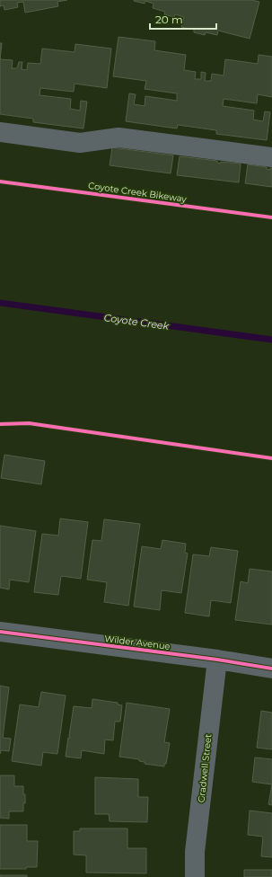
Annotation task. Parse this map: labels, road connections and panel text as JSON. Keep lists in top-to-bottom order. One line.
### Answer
{"streets":{"street":["Wilder Avenue","Gradwell Street"],"cycle path":["Coyote Creek Bikeway"]},"crossings":[["Wilder Avenue","Gradwell Street"]],"water":["Coyote Creek"],"scale_bar":"20 m"}
